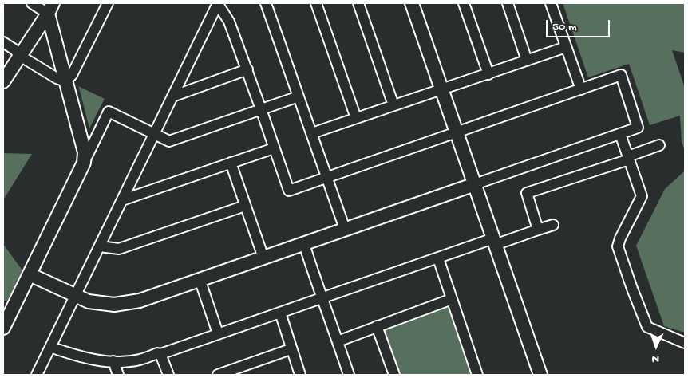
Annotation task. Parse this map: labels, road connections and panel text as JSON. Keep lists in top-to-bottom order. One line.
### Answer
{"scale_bar":"50 m","north":"bottom"}
